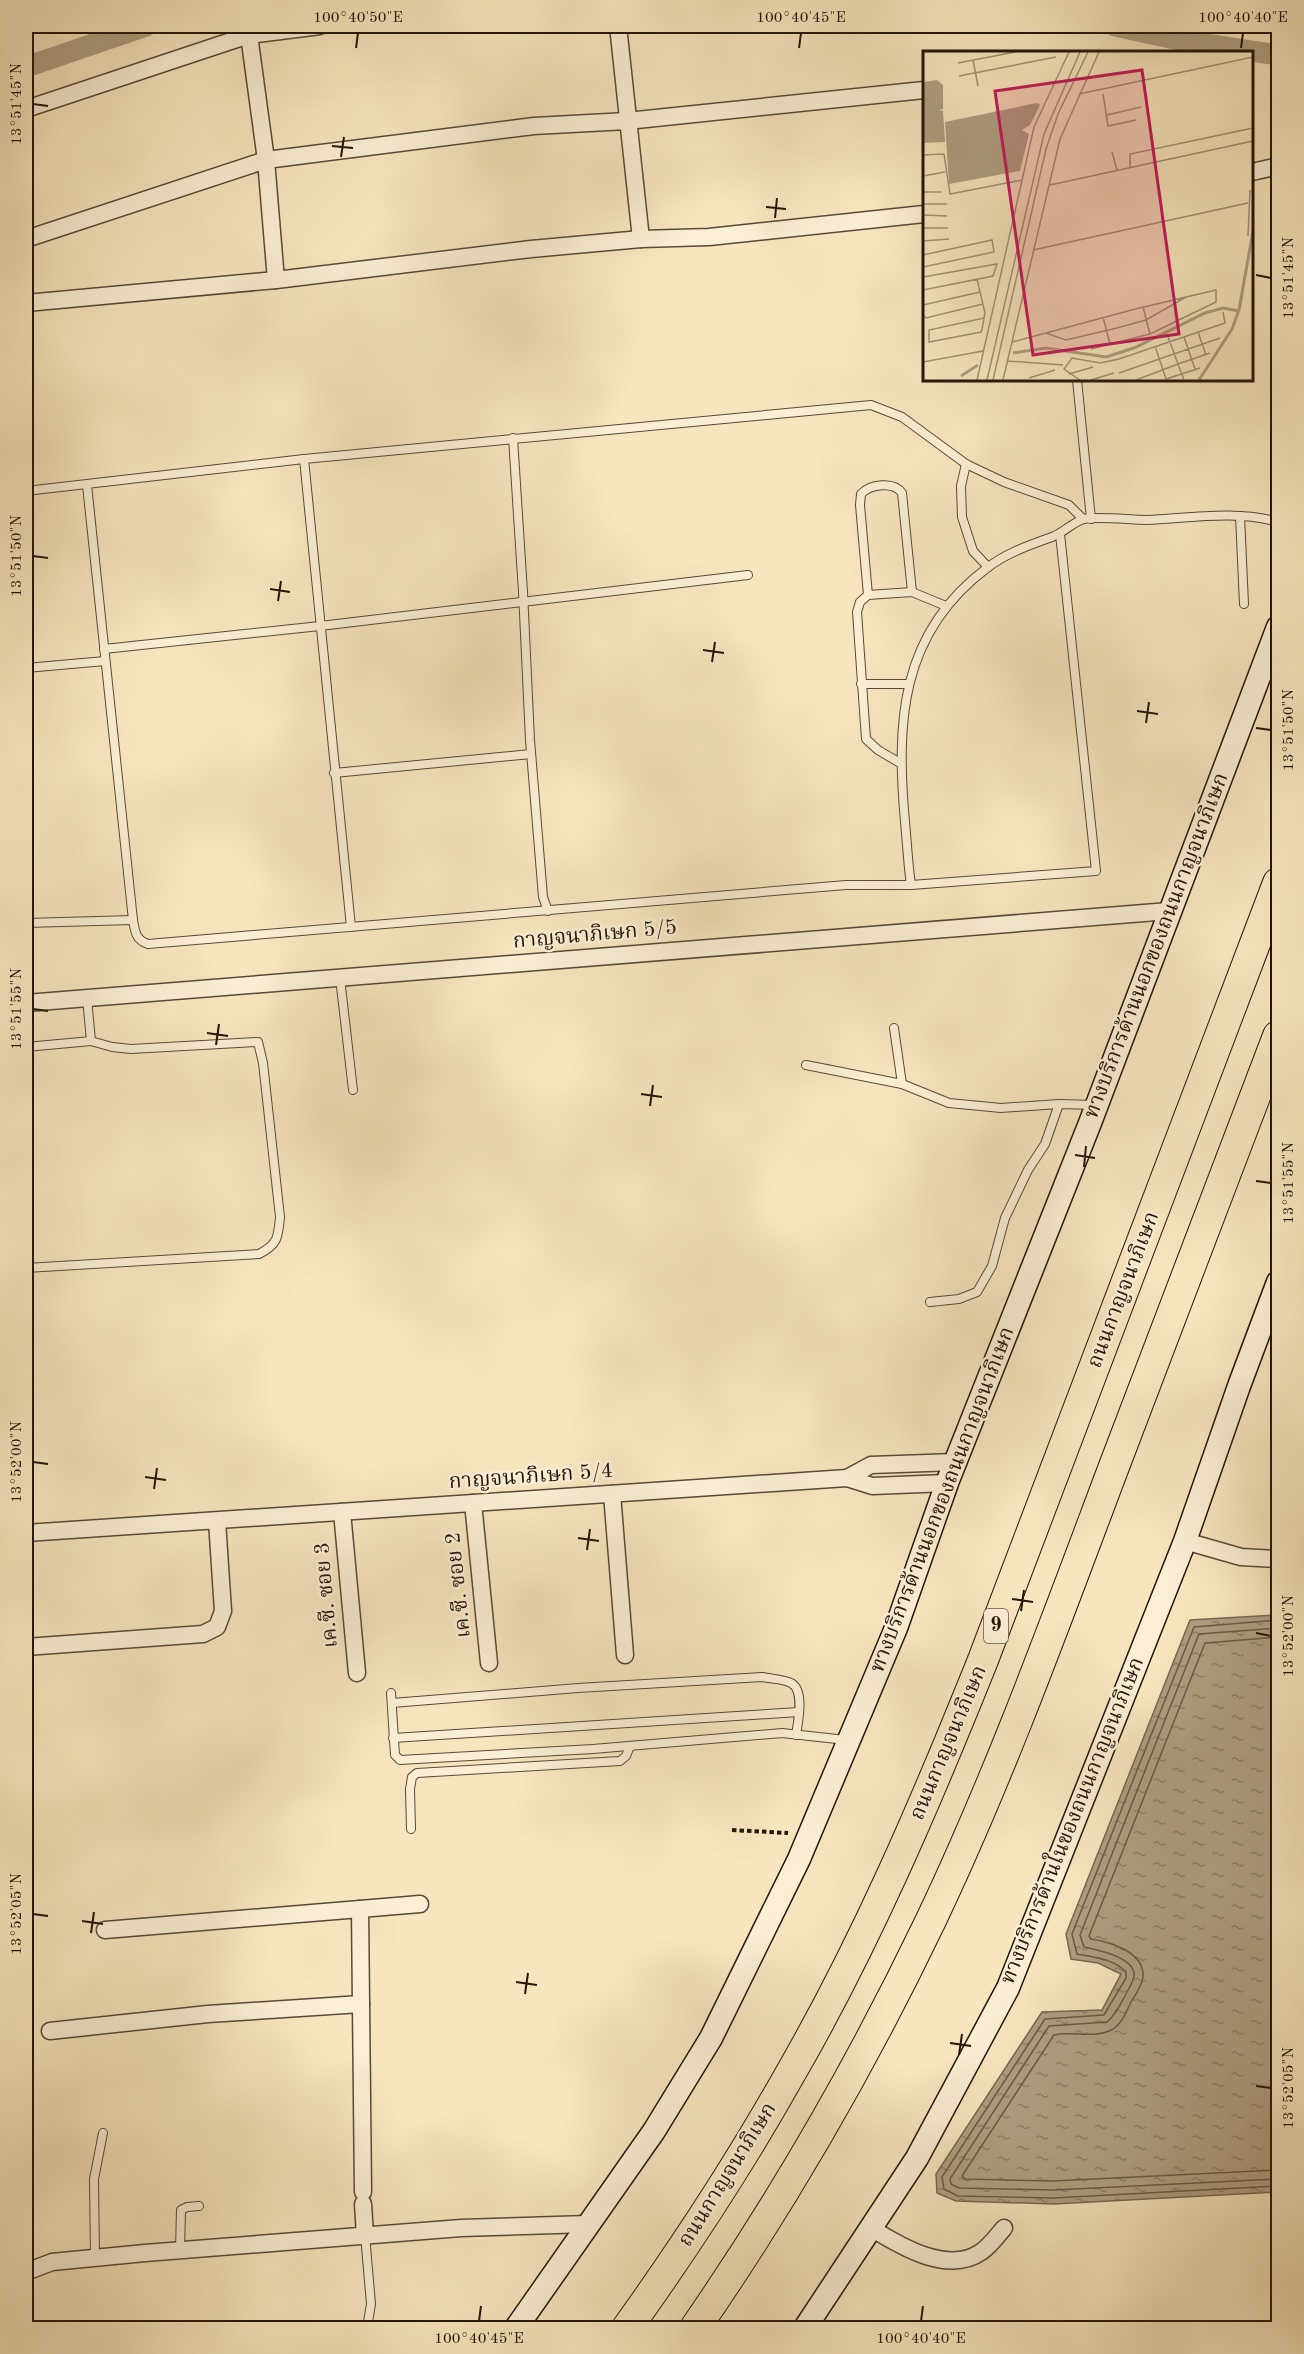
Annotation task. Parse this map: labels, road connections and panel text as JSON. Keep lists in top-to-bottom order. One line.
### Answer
{"streets":{"highway":["ถนนกาญจนาภิเษก","9"],"main road":["ทางบริการด้านนอกของถนนกาญจนาภิเษก","ทางบริการด้านในของถนนกาญจนาภิเษก"],"street":["กาญจนาภิเษก 5/5","กาญจนาภิเษก 5/4","เค.ซี. ซอย 2","เค.ซี. ซอย 3"]},"crossings":[["กาญจนาภิเษก 5/5","ทางบริการด้านนอกของถนนกาญจนาภิเษก"],["ทางบริการด้านนอกของถนนกาญจนาภิเษก","กาญจนาภิเษก 5/4"],["กาญจนาภิเษก 5/4","เค.ซี. ซอย 2"],["กาญจนาภิเษก 5/4","เค.ซี. ซอย 3"]],"coordinates":["100°40'50\"E","100°40'45\"E","100°40'40\"E","13°51'45\"N","13°51'50\"N","13°51'55\"N","13°52'00\"N","13°52'05\"N"]}
